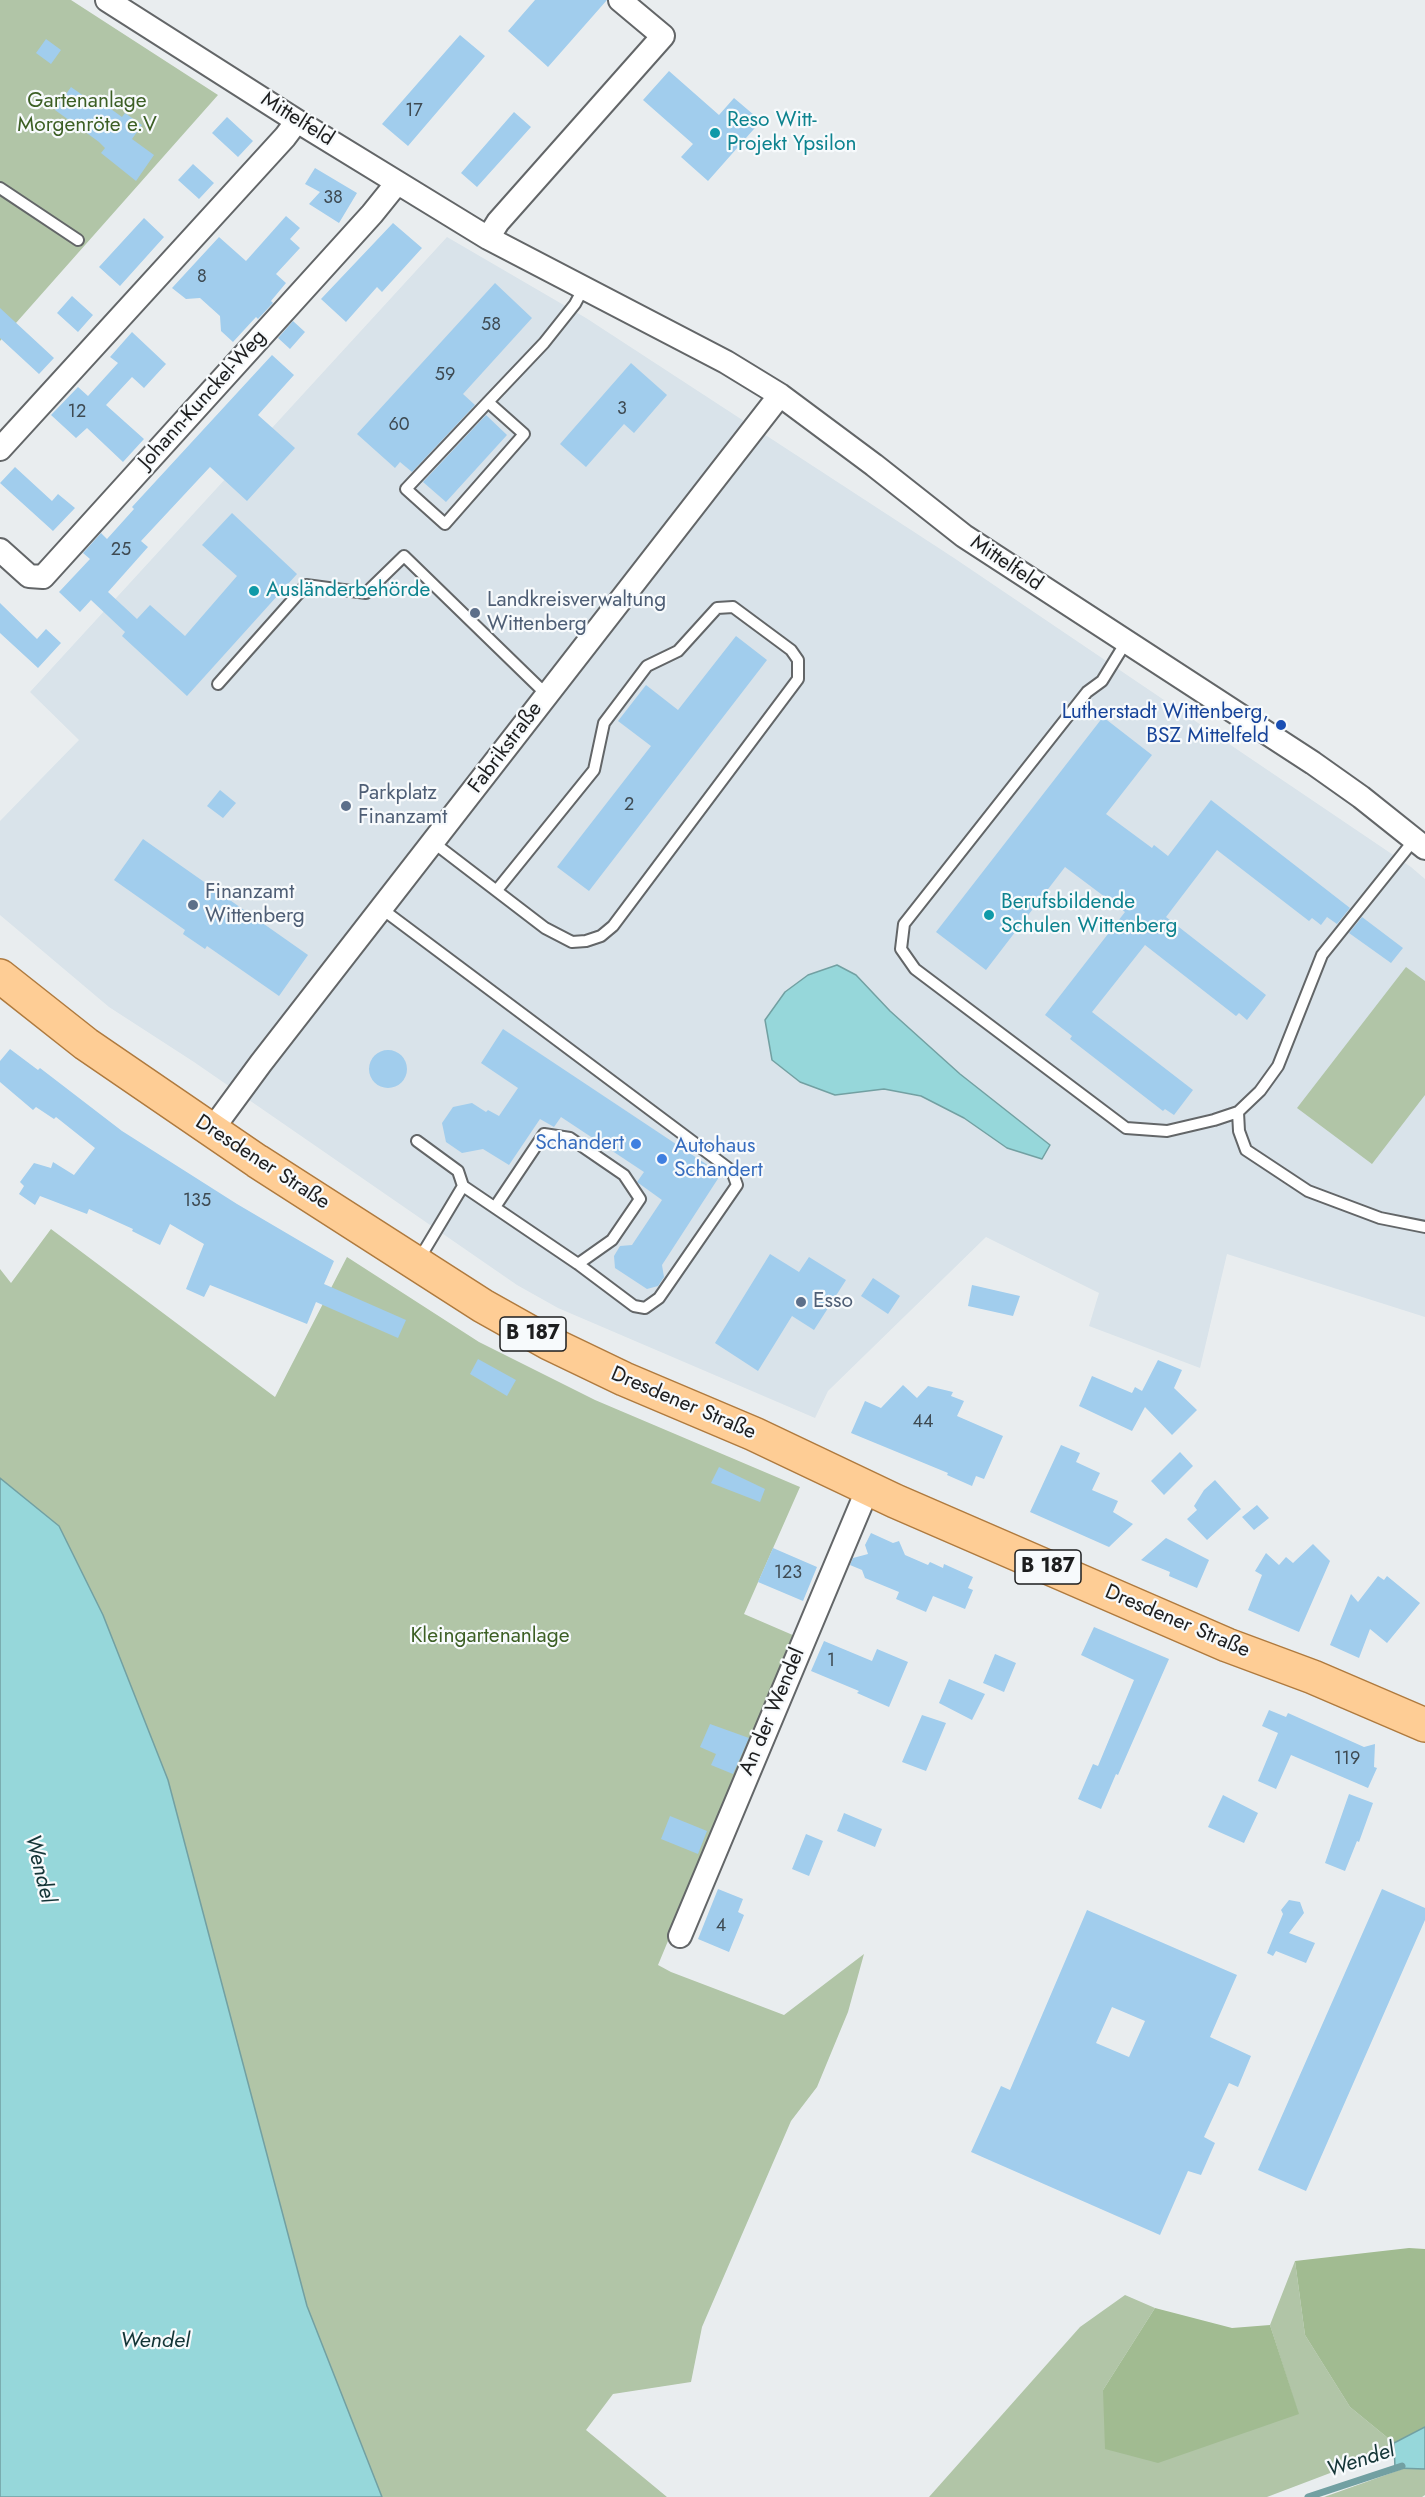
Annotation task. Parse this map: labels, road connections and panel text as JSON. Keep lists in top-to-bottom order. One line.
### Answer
{"streets":{"main road":["Dresdener Straße","B 187"],"street":["Mittelfeld","Johann-Kunckel-Weg","Fabrikstraße","An der Wendel"]},"crossings":[["Mittelfeld","Johann-Kunckel-Weg"],["Mittelfeld","Fabrikstraße"],["Fabrikstraße","Dresdener Straße"],["Dresdener Straße","An der Wendel"]],"water":["Wendel"],"parks":["Gartenanlage Morgenröte e.V","Kleingartenanlage"],"places":["Reso Witt- Projekt Ypsilon","Ausländerbehörde","Landkreisverwaltung Wittenberg","Lutherstadt Wittenberg, BSZ Mittelfeld","Parkplatz Finanzamt","Finanzamt Wittenberg","Berufsbildende Schulen Wittenberg","Schandert","Autohaus Schandert","Esso"],"house_numbers":["17","38","8","58","59","3","12","60","25","2","135","44","123","1","119","4"]}
